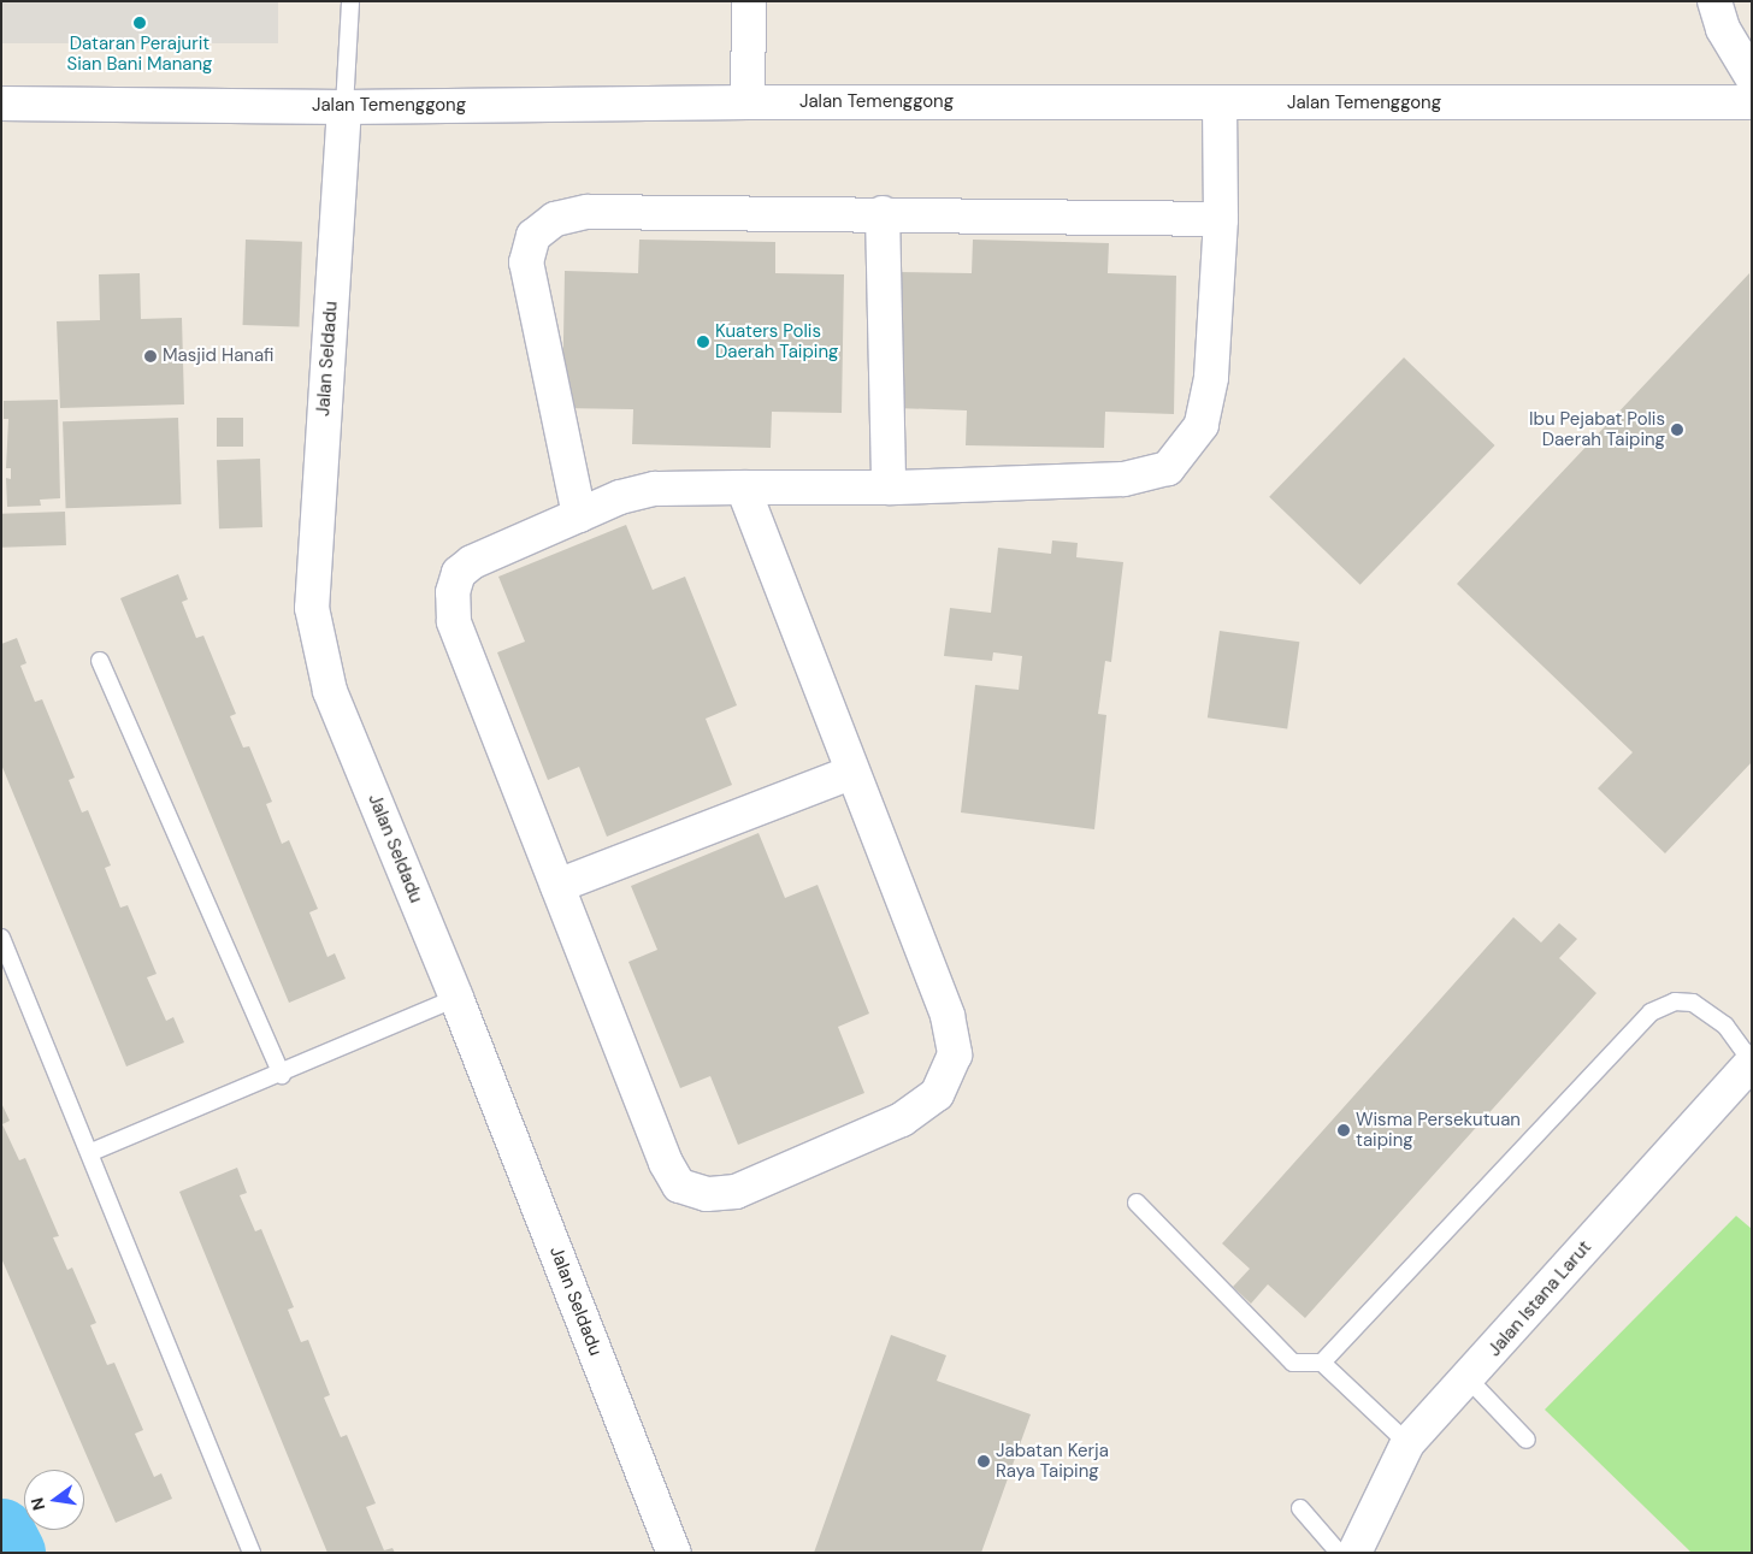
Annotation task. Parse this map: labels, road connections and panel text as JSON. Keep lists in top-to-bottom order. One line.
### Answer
{"streets":{"street":["Jalan Temenggong","Jalan Seldadu","Jalan Istana Larut"]},"crossings":[["Jalan Temenggong","Jalan Seldadu"]],"places":["Dataran Perajurit Sian Bani Manang","Kuaters Polis Daerah Taiping","Masjid Hanafi","Ibu Pejabat Polis Daerah Taiping","Wisma Persekutuan taiping","Jabatan Kerja Raya Taiping"],"north":"left"}
